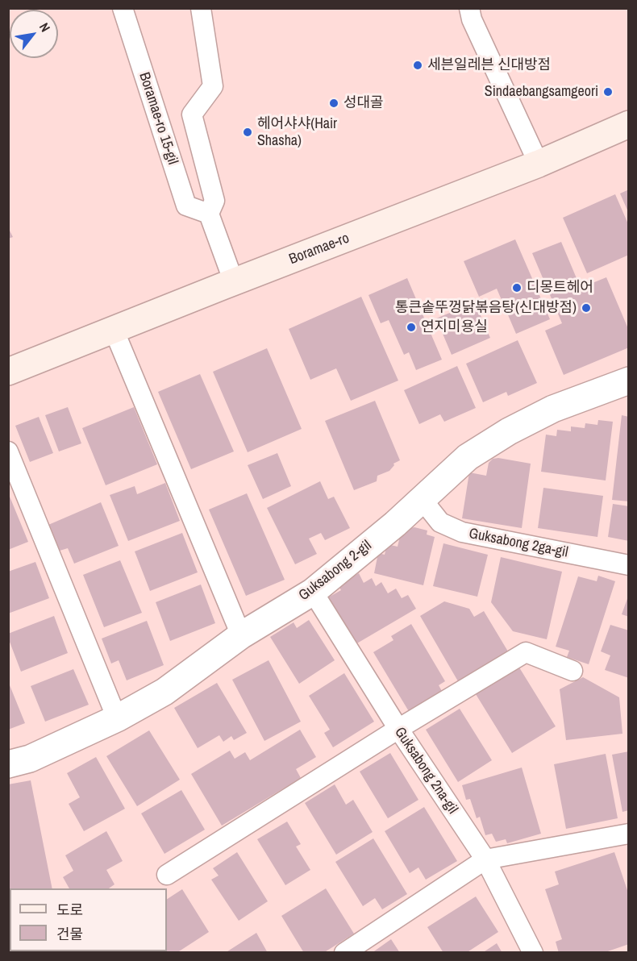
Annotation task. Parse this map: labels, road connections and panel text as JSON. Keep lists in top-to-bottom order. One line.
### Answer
{"streets":{"main road":["Boramae-ro"],"street":["Guksabong 2-gil"],"lane":["Boramae-ro 15-gil","Guksabong 2ga-gil","Guksabong 2na-gil"]},"crossings":[["Guksabong 2ga-gil","Guksabong 2-gil"],["Guksabong 2-gil","Guksabong 2na-gil"]],"places":["세븐일레븐 신대방점","Sindaebangsamgeori","성대골","헤어샤샤(Hair Shasha)","디몽트헤어","통큰솥뚜껑닭볶음탕(신대방점)","연지미용실"],"legend":["도로","건물"],"north":"top right"}
